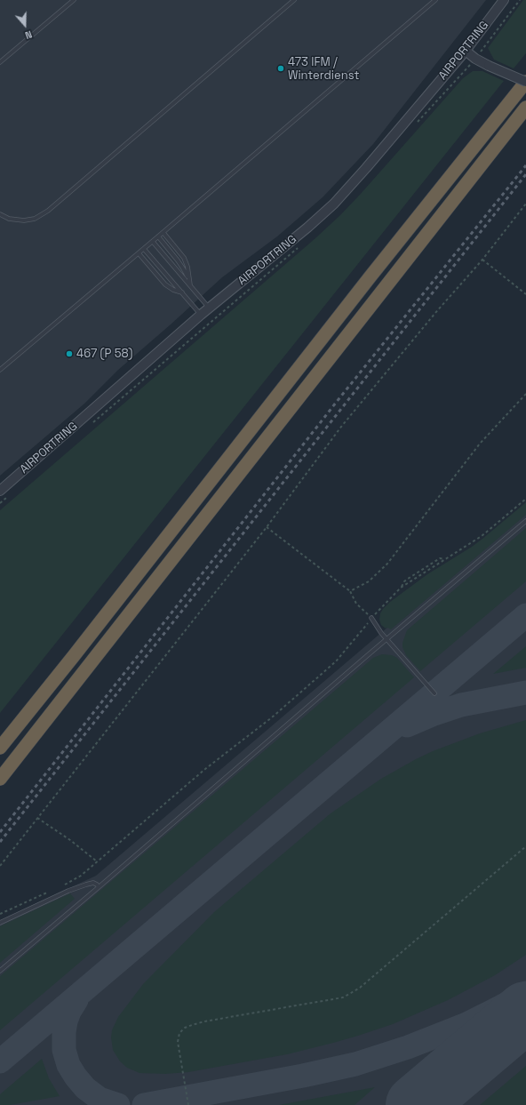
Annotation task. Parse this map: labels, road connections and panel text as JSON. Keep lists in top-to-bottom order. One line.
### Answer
{"streets":{"street":["AIRPORTRING"]},"places":["473 IFM / Winterdienst","467 (P 58)"],"north":"bottom"}
